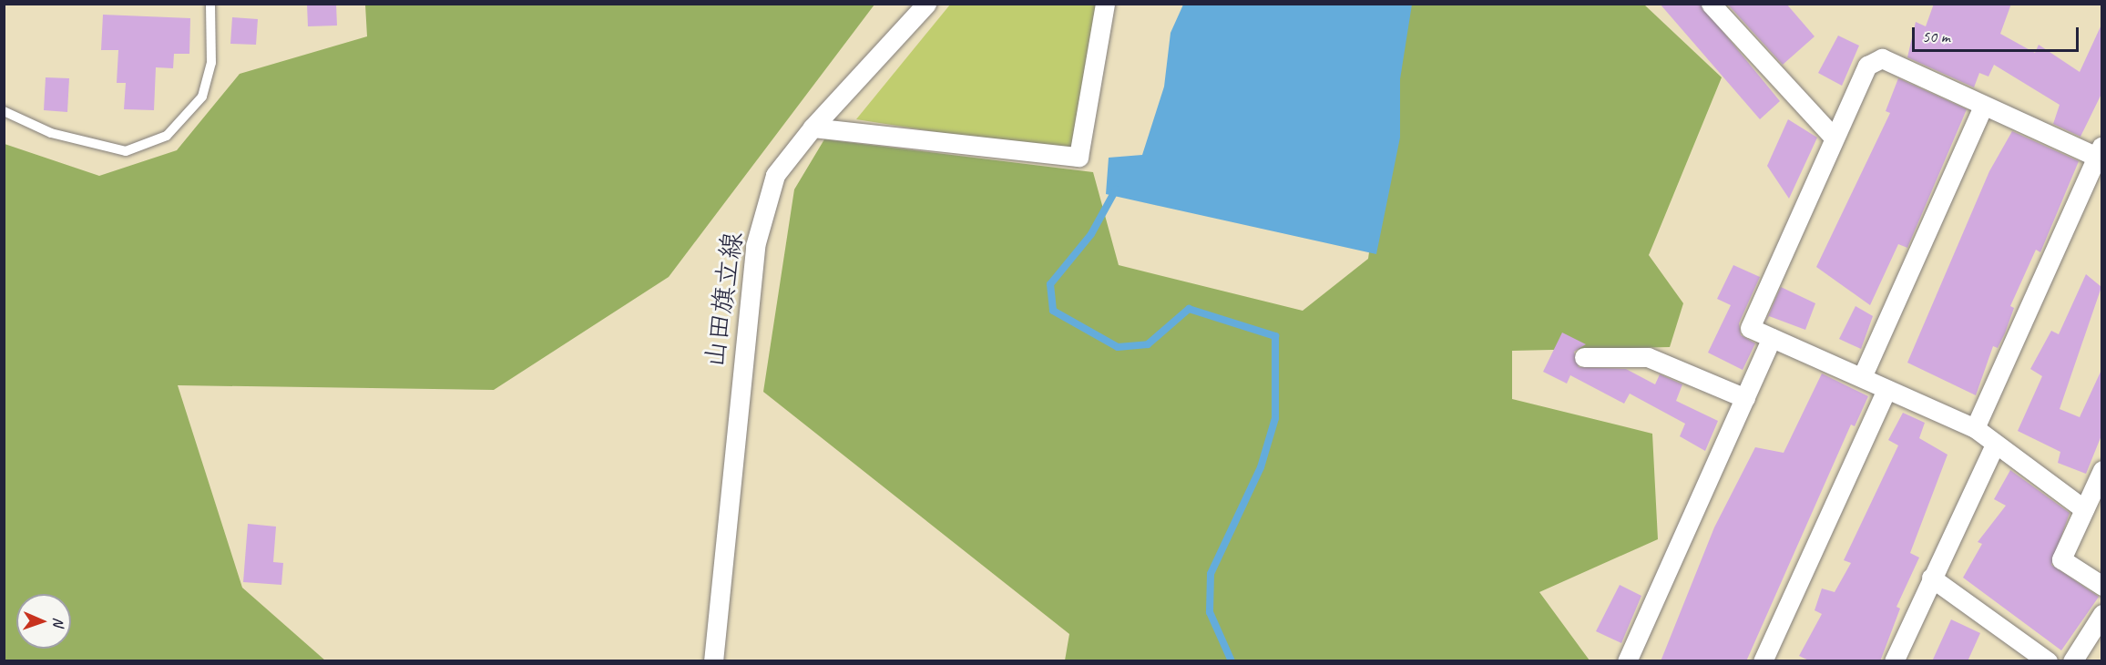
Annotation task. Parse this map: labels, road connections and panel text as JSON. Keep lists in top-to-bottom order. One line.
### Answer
{"streets":{"street":["山田旗立線"]},"scale_bar":"50 m","north":"right"}
